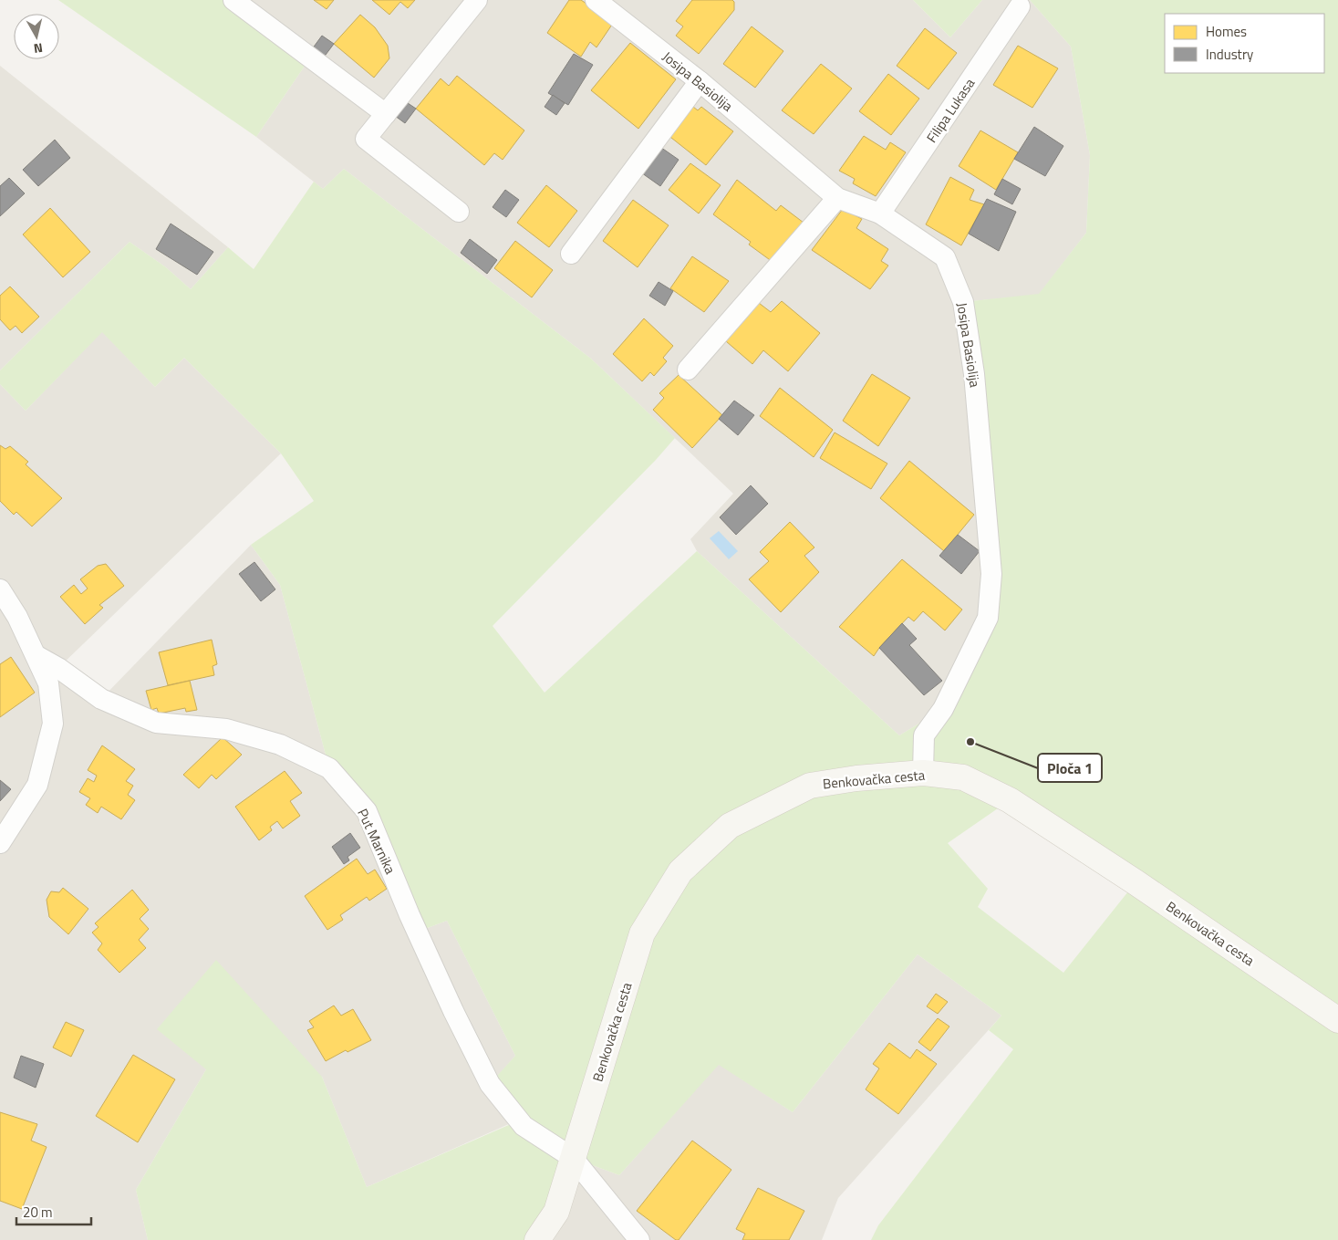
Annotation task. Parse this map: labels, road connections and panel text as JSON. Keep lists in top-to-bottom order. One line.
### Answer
{"streets":{"main road":["Benkovačka cesta"],"street":["Josipa Basiolija","Filipa Lukasa","Put Marnika"]},"crossings":[["Josipa Basiolija","Filipa Lukasa"],["Josipa Basiolija","Benkovačka cesta"],["Benkovačka cesta","Put Marnika"]],"places":["Ploča 1"],"legend":["Homes","Industry"],"scale_bar":"20 m","north":"bottom"}
